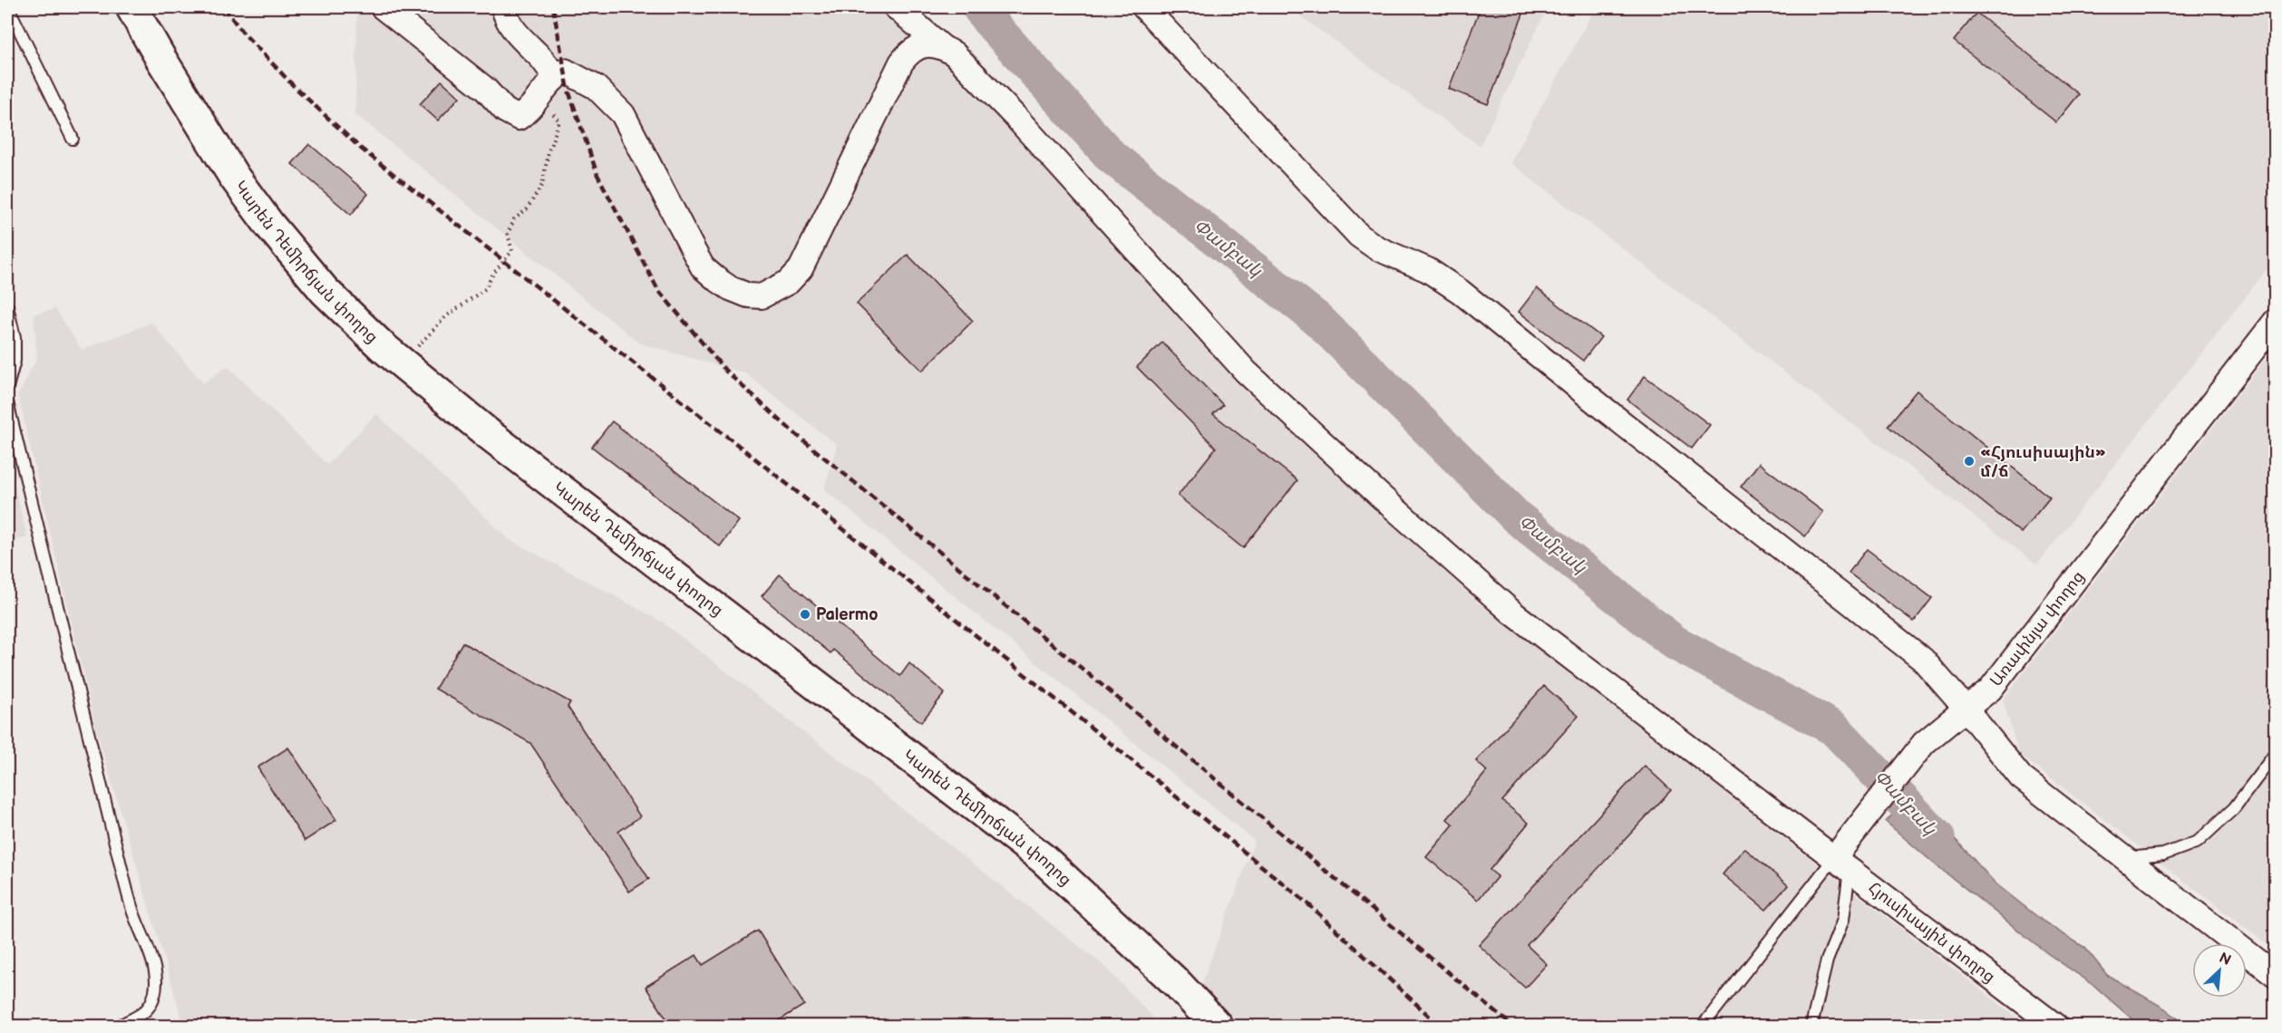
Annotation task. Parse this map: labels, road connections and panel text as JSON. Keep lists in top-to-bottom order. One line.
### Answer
{"streets":{"main road":["Կարեն Դեմիրճյան փողոց"],"street":["Առափնյա փողոց","Հյուսիսային փողոց"]},"crossings":[["Առափնյա փողոց","Հյուսիսային փողոց"]],"water":["Փամբակ"],"places":["«Հյուսիսային» մ/ճ","Palermo"],"north":"top right"}
